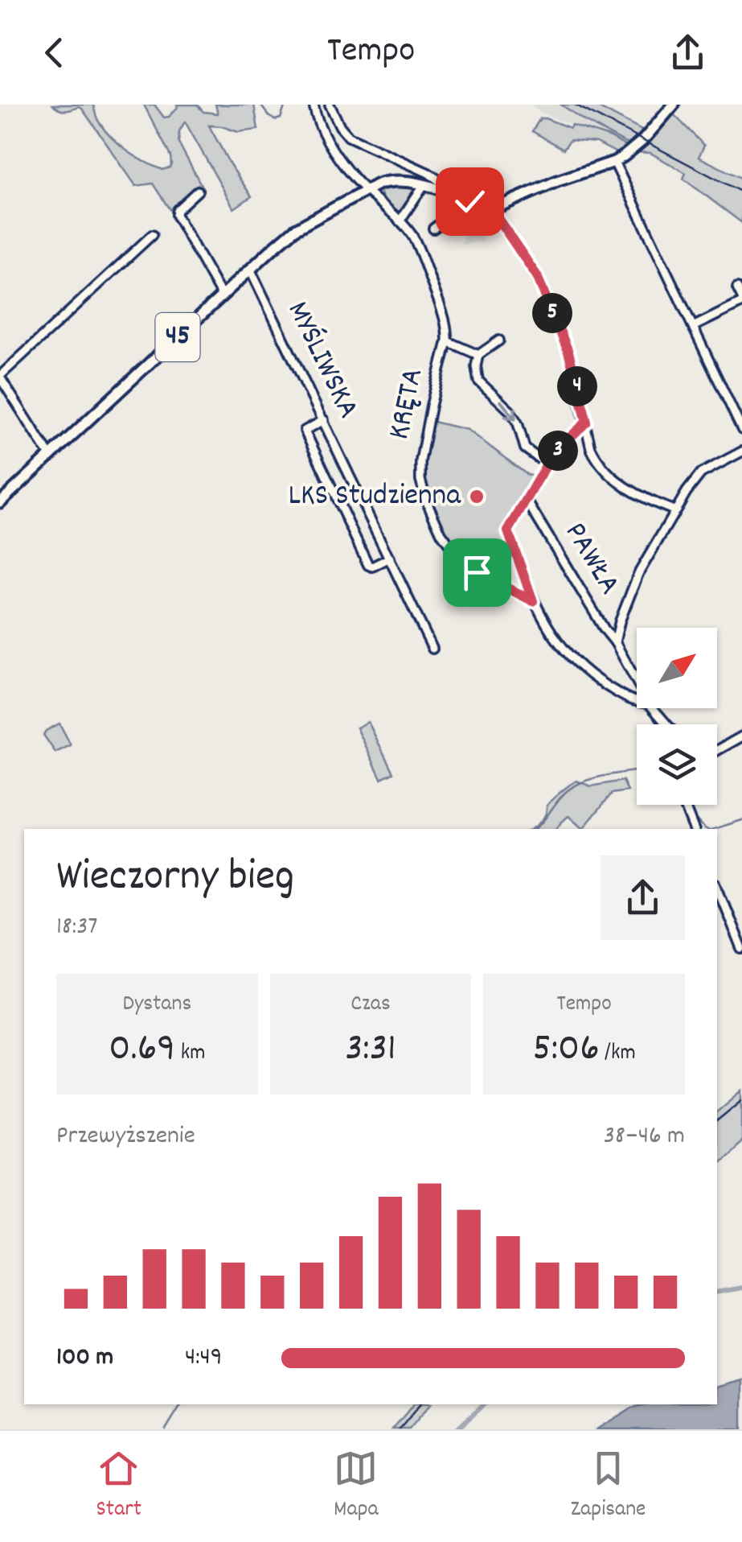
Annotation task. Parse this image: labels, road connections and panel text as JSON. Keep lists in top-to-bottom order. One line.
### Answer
{"streets":{"main road":["45"],"street":["MYŚLIWSKA","KRĘTA","PAWŁA"]},"crossings":[["45","MYŚLIWSKA"],["45","KRĘTA"]],"places":["LKS Studzienna"],"north":"top right","page":{"header":"Tempo","pins":["5","4","3"],"heading":["Wieczorny bieg","18:37"],"stats":[["Dystans","0.69 km"],["Czas","3:31"],["Tempo","5:06 /km"]],"chart":["Przewyższenie","38–46 m"],"list":[{"name":"100 m","note":"4:49"}],"tabs":["Start","Mapa","Zapisane"]}}
